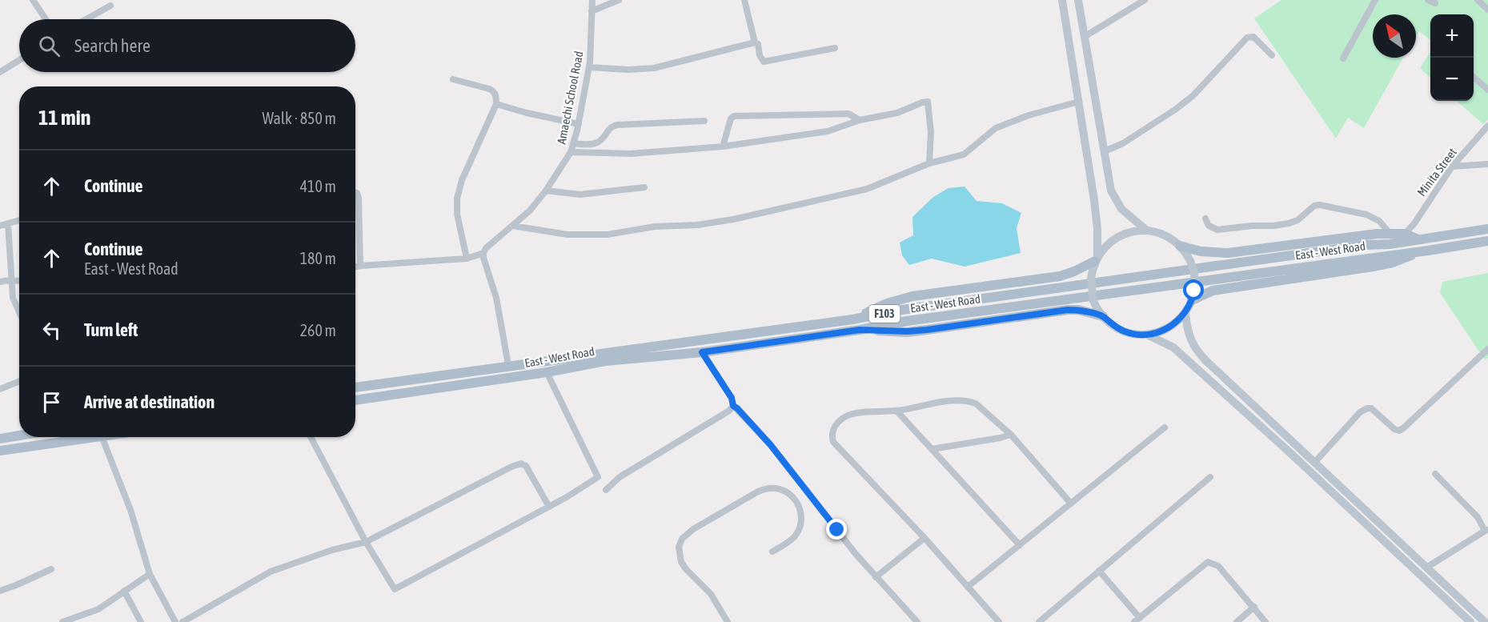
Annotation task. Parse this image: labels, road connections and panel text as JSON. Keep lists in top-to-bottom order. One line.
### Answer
{"streets":{"main road":["East - West Road","F103"],"street":["Amaechi School Road","Minita Street"]},"north":"top left","page":{"map_buttons":["+","−"],"search":"Search here","heading":["11 min","Walk · 850 m"],"list":[["Continue","410 m"],["Continue","East - West Road","180 m"],["Turn left","260 m"],"Arrive at destination"]}}
